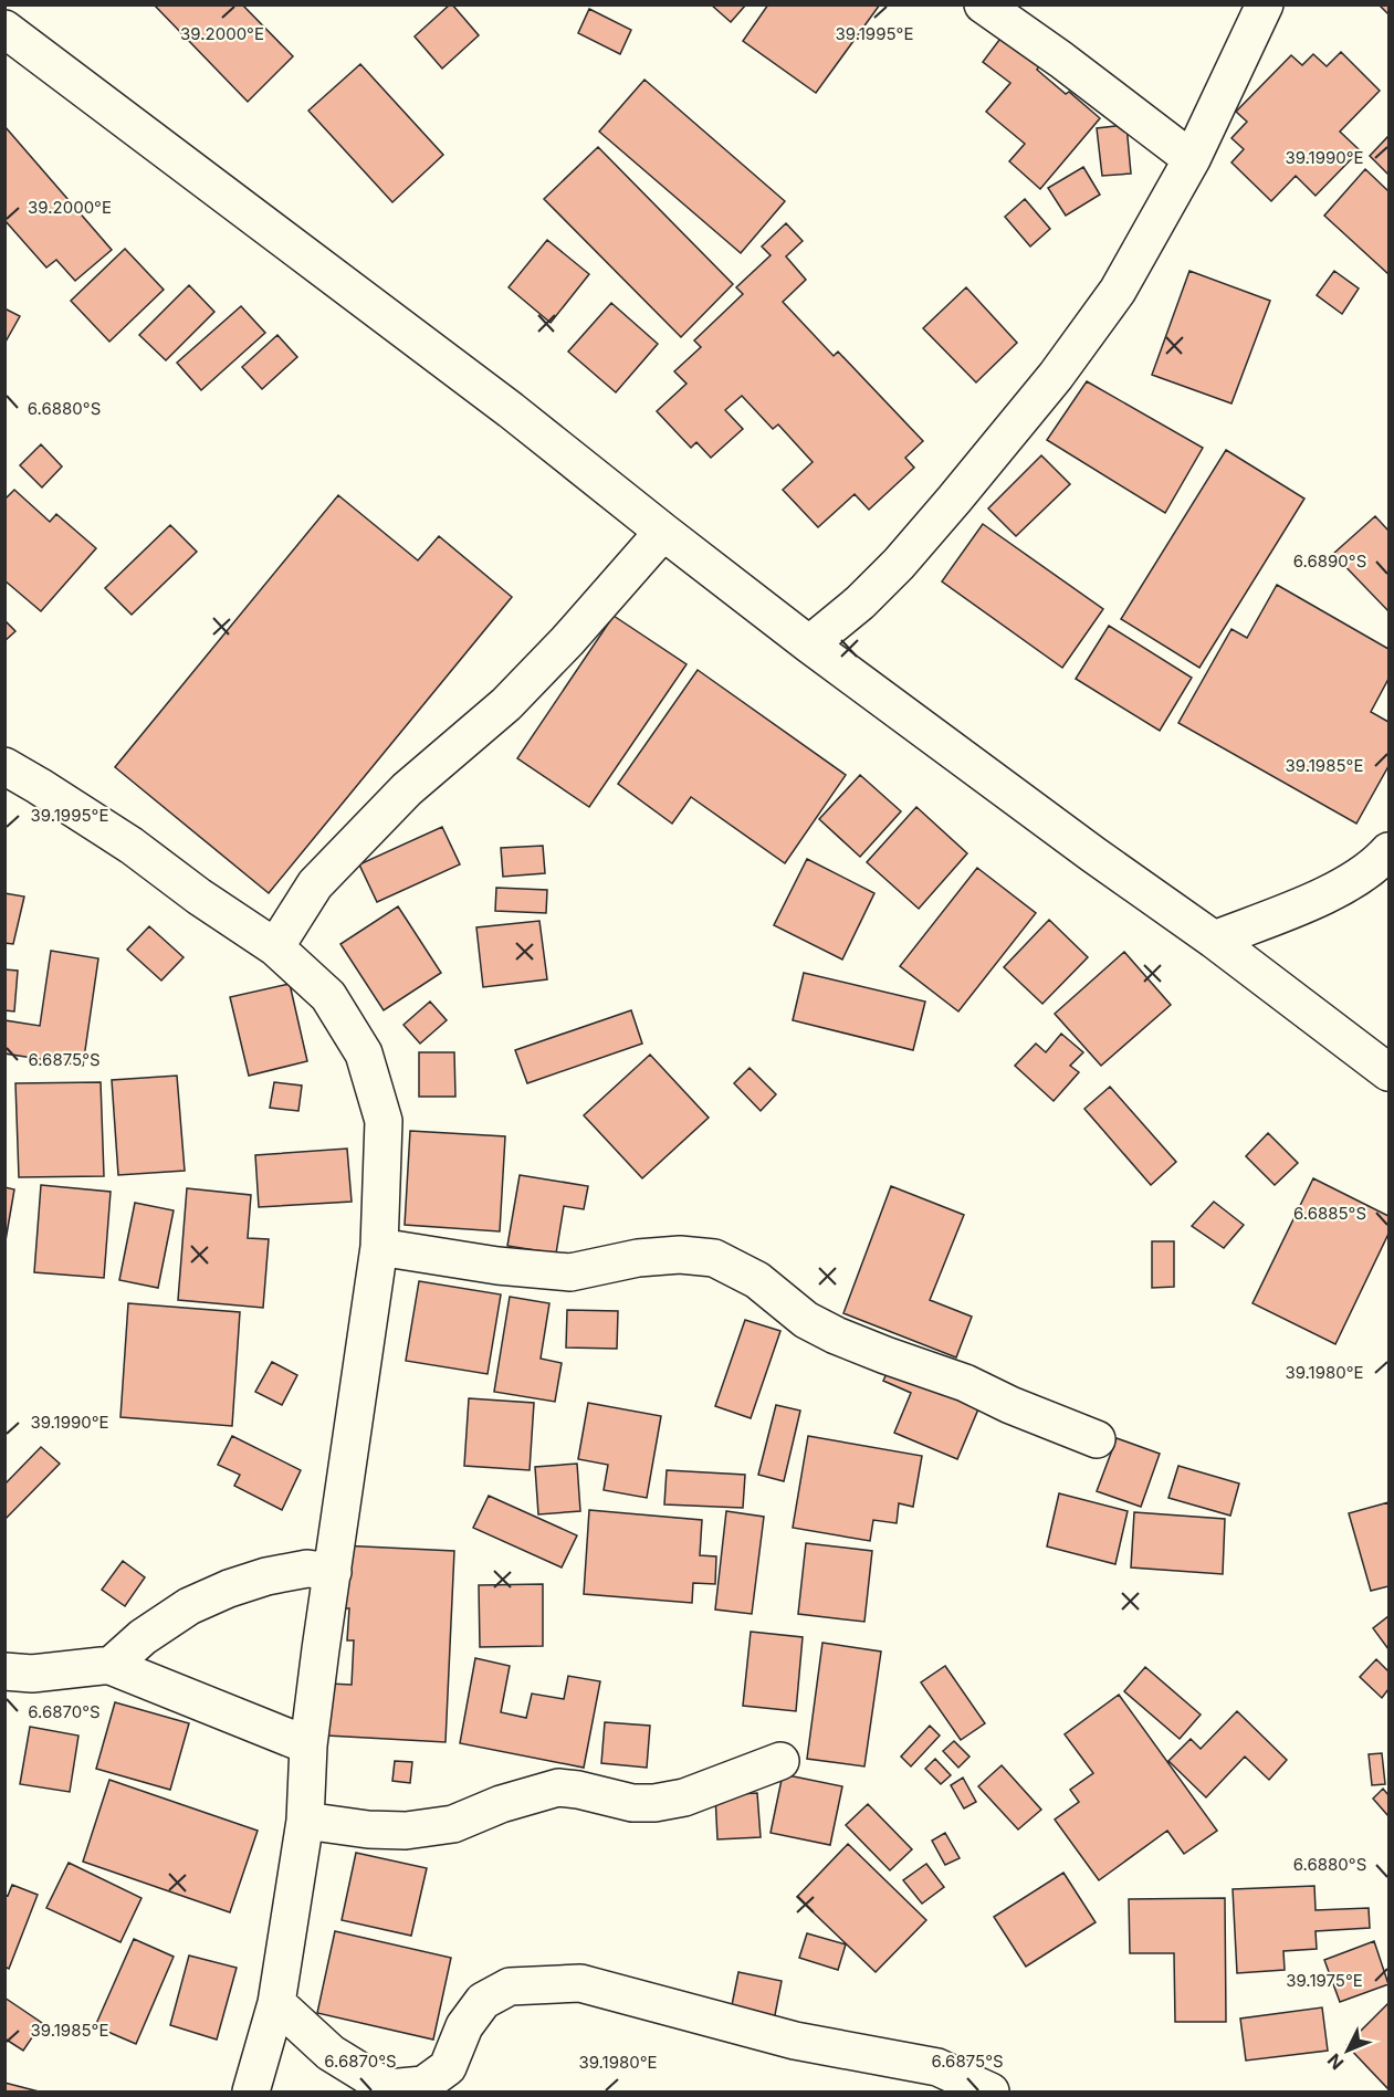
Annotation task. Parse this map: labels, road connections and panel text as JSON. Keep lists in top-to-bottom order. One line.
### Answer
{"north":"bottom left","coordinates":["39.2000°E","39.1995°E","39.1990°E","6.6880°S","6.6890°S","39.1985°E","6.6875°S","6.6885°S","39.1980°E","6.6870°S","39.1975°E"]}
